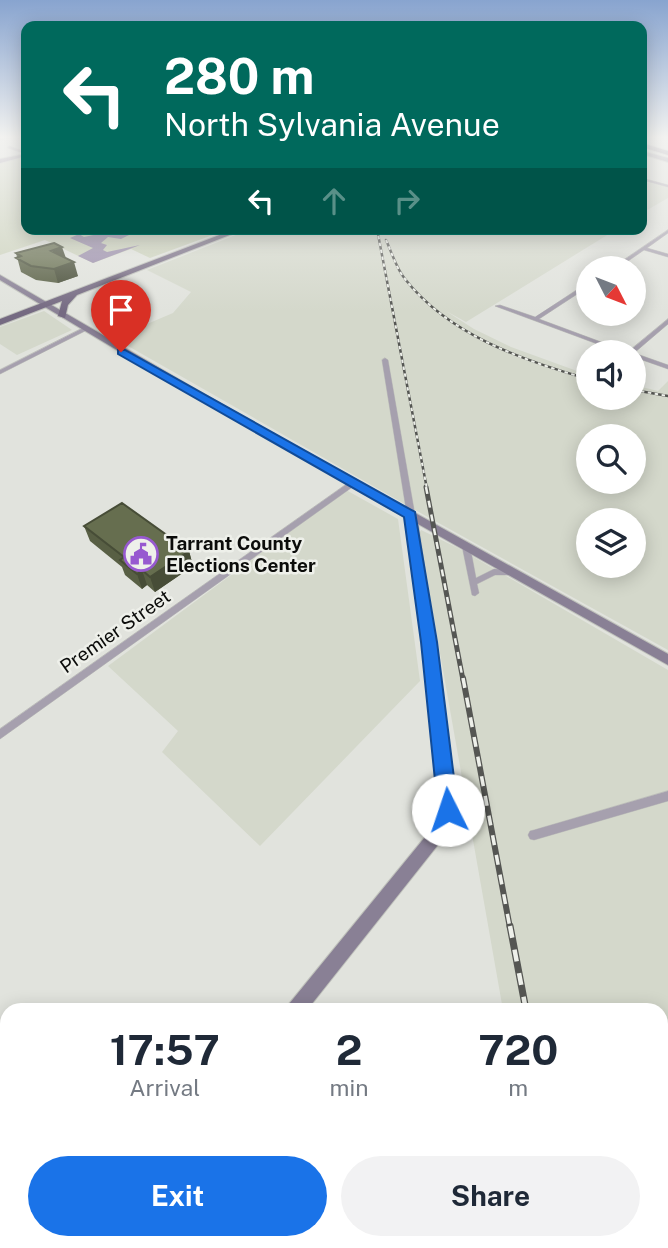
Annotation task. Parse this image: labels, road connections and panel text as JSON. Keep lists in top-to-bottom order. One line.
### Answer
{"streets":{"street":["Premier Street"]},"places":{"public building":["Tarrant County Elections Center"]},"north":"bottom right","page":{"turn":["280 m","North Sylvania Avenue"],"eta":["17:57","Arrival","2","min","720","m"],"buttons":["Exit","Share"]}}
